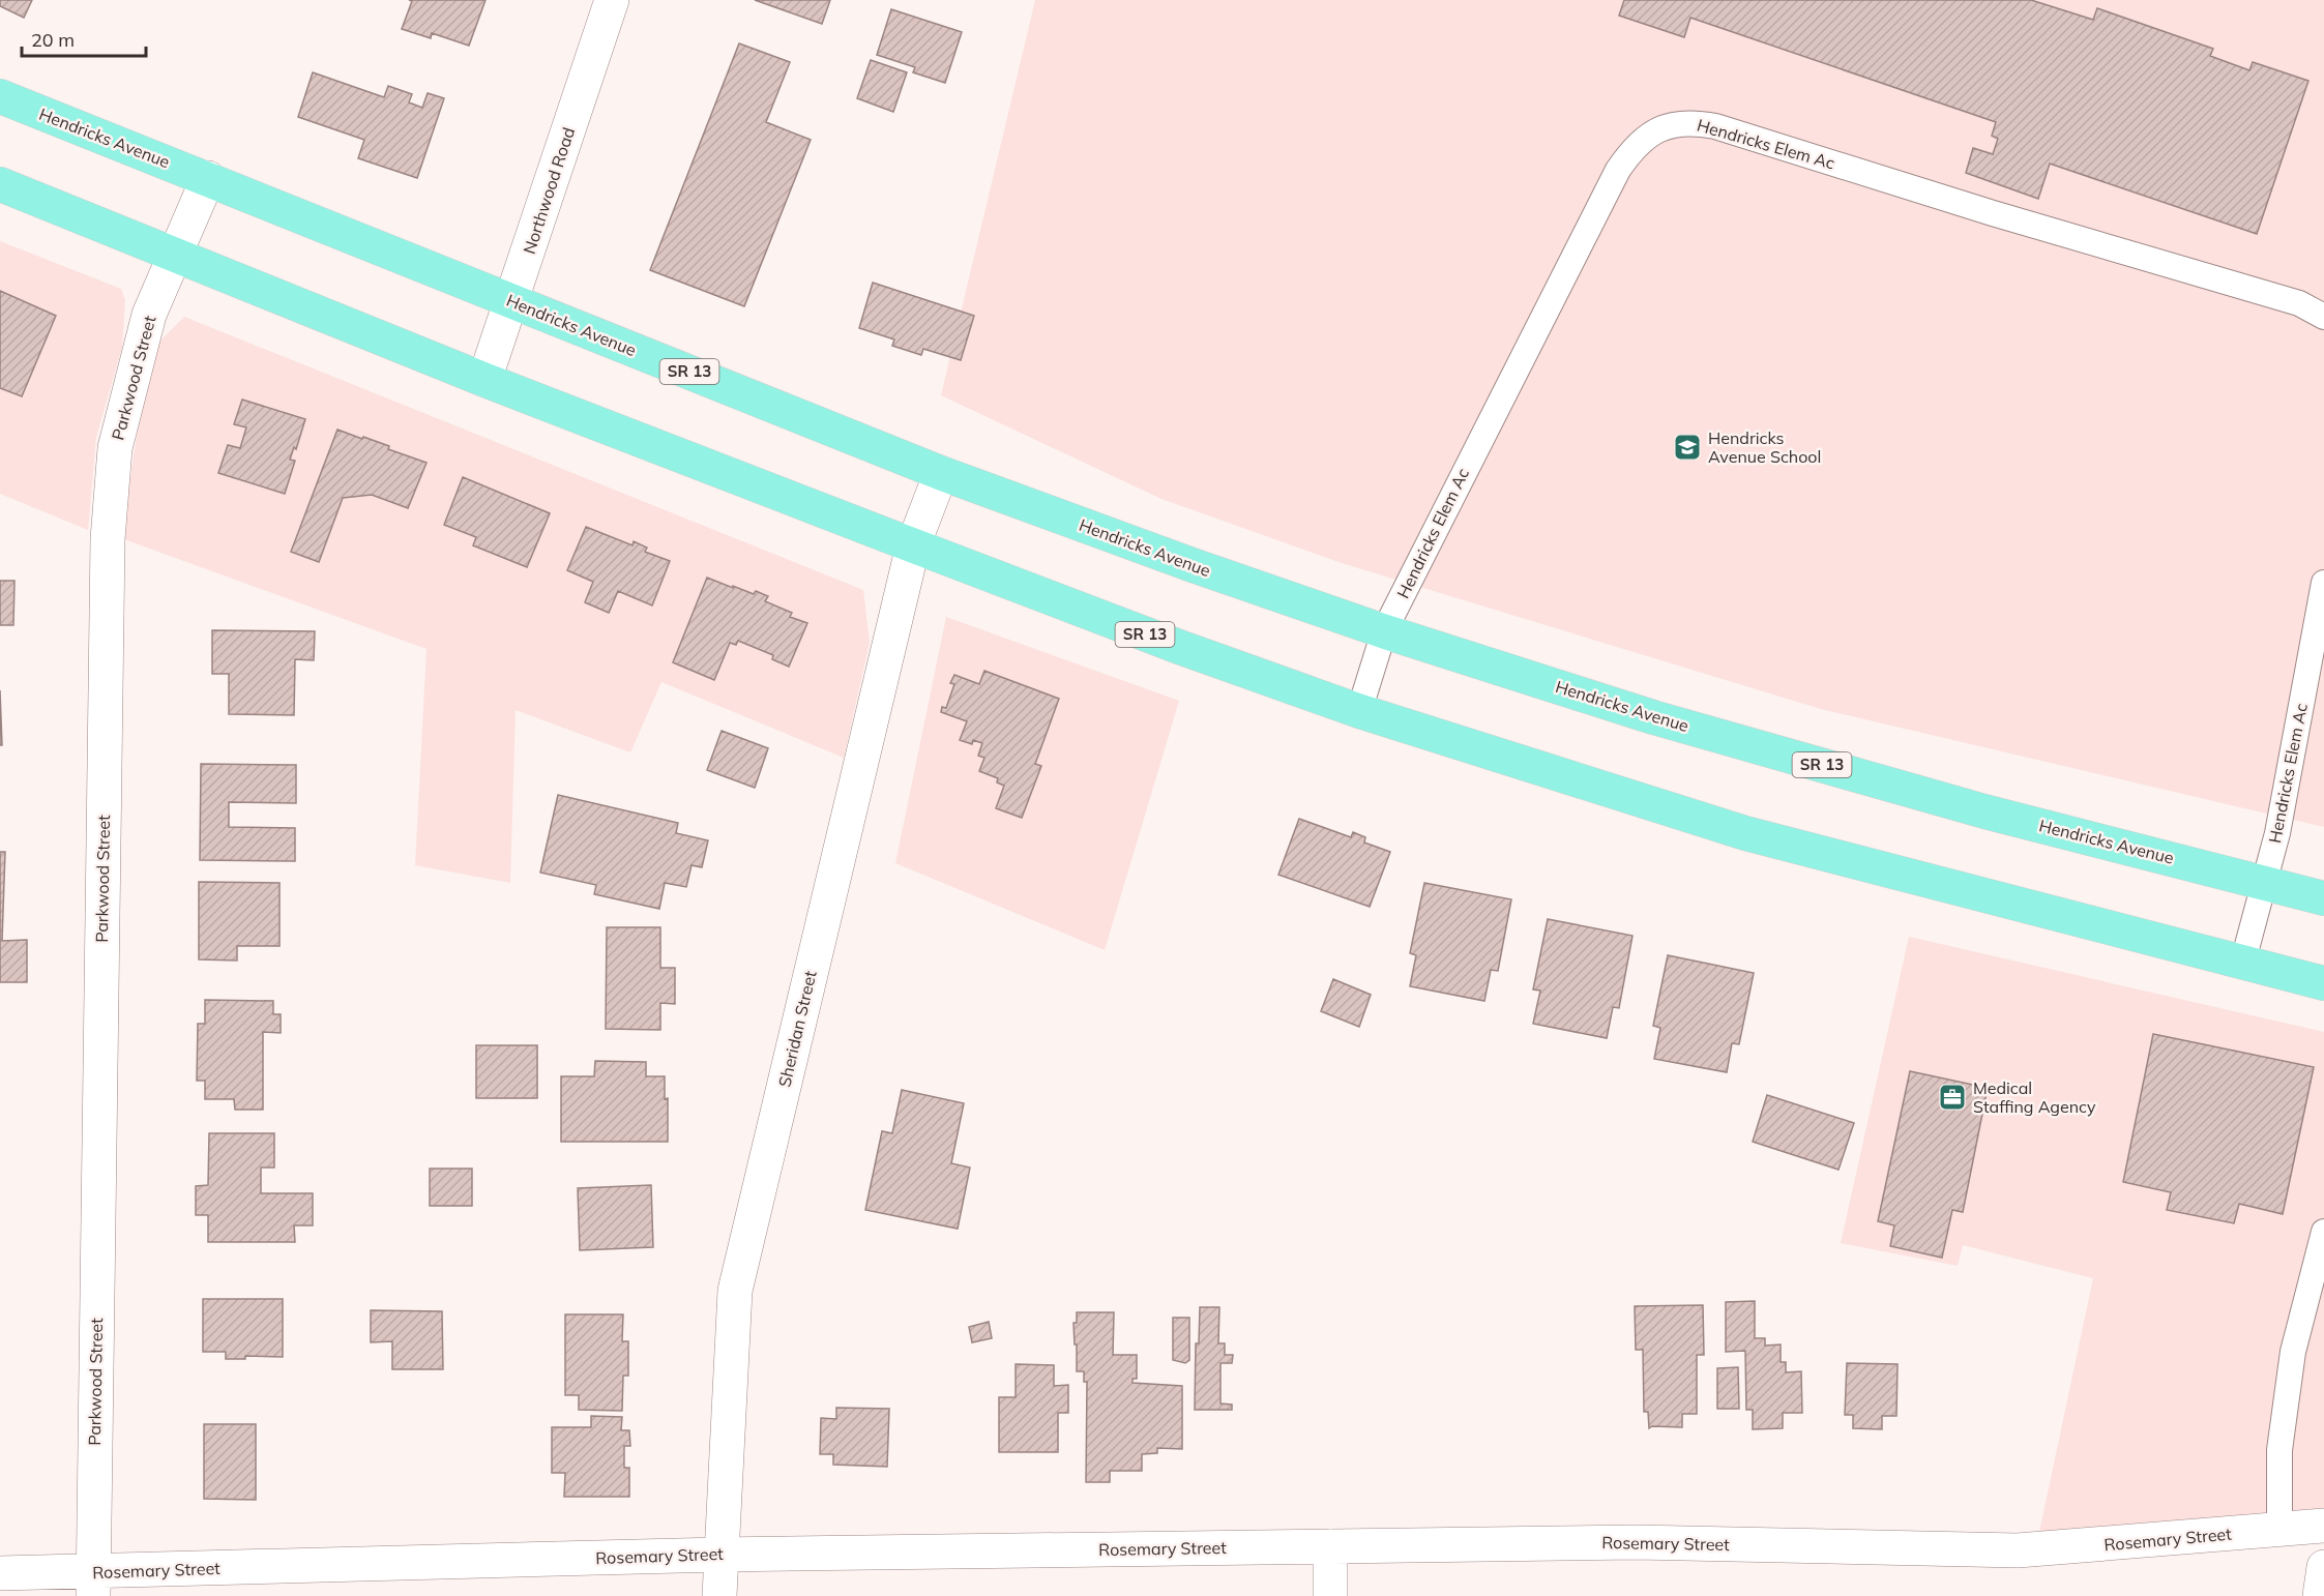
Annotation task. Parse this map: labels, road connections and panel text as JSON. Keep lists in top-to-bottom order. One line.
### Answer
{"streets":{"main road":["Hendricks Avenue","SR 13"],"street":["Northwood Road","Parkwood Street","Sheridan Street","Rosemary Street"],"lane":["Hendricks Elem Ac"]},"crossings":[["Hendricks Avenue","Hendricks Elem Ac"],["Hendricks Avenue","Northwood Road"],["Hendricks Avenue","Parkwood Street"],["Hendricks Avenue","Sheridan Street"],["Hendricks Elem Ac","SR 13"],["Northwood Road","SR 13"],["SR 13","Parkwood Street"],["SR 13","Sheridan Street"],["Parkwood Street","Rosemary Street"],["Sheridan Street","Rosemary Street"]],"places":{"school or university":["Hendricks Avenue School"],"office":["Medical Staffing Agency"]},"scale_bar":"20 m"}
